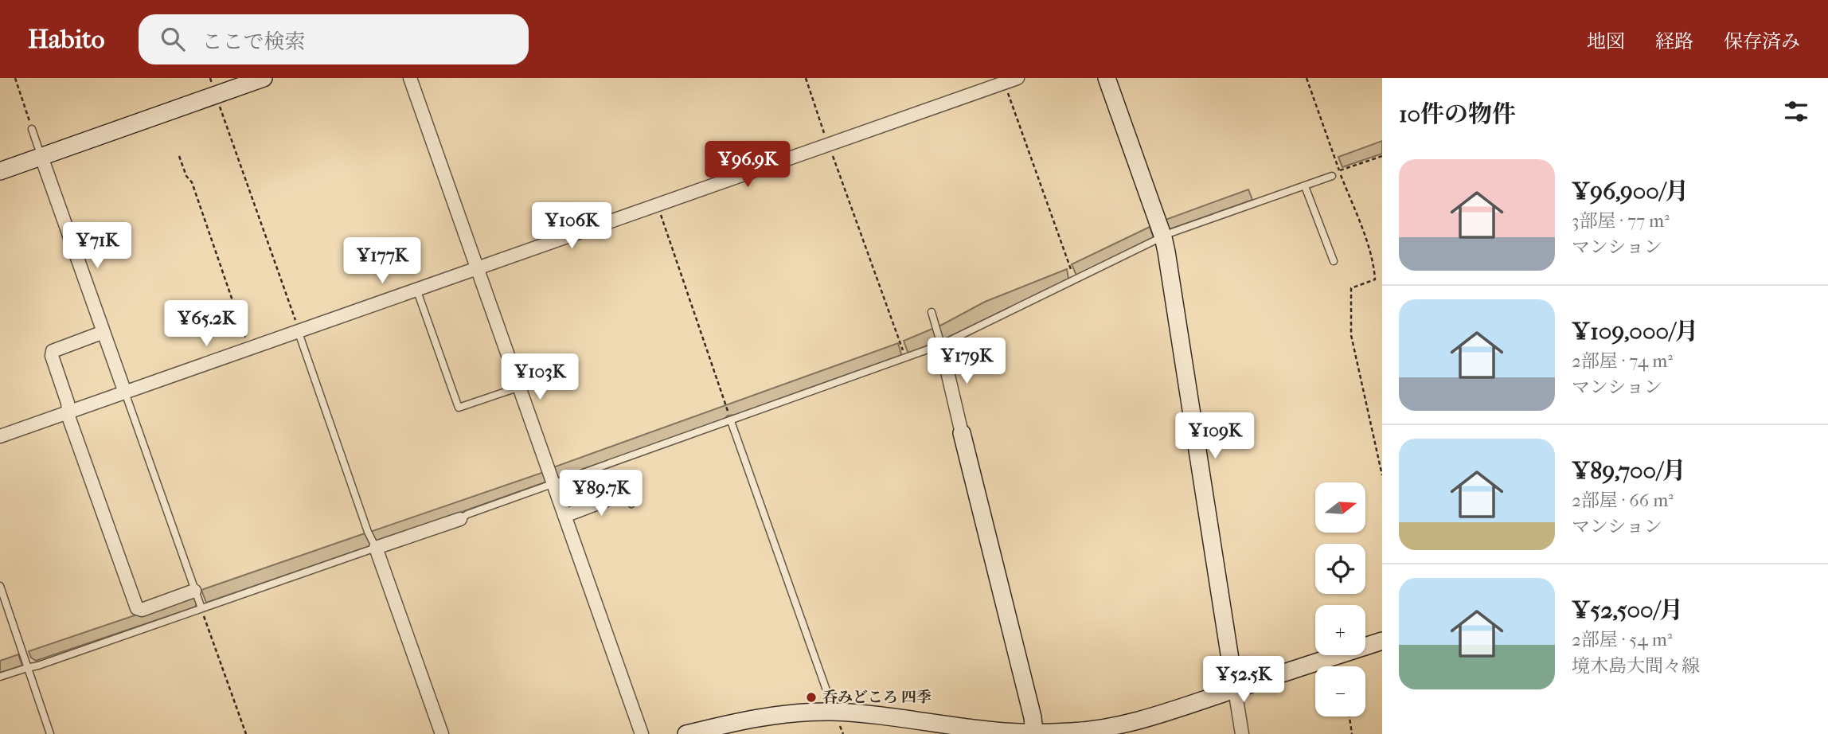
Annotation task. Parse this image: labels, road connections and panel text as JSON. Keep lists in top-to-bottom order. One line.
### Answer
{"places":["呑みどころ 四季"],"north":"right","page":{"header":"Habito","search":"ここで検索","nav":["地図","経路","保存済み"],"heading":"10件の物件","price":["¥96.9K","¥106K","¥71K","¥177K","¥65.2K","¥179K","¥103K","¥109K","¥89.7K","¥52.5K"],"list":[{"name":"¥96,900/月","note":"3部屋 · 77 m² · マンション"},{"name":"¥109,000/月","note":"2部屋 · 74 m² · マンション"},{"name":"¥89,700/月","note":"2部屋 · 66 m² · マンション"},{"name":"¥52,500/月","note":"2部屋 · 54 m² · 境木島大間々線"}],"map_buttons":["+","−"]}}
